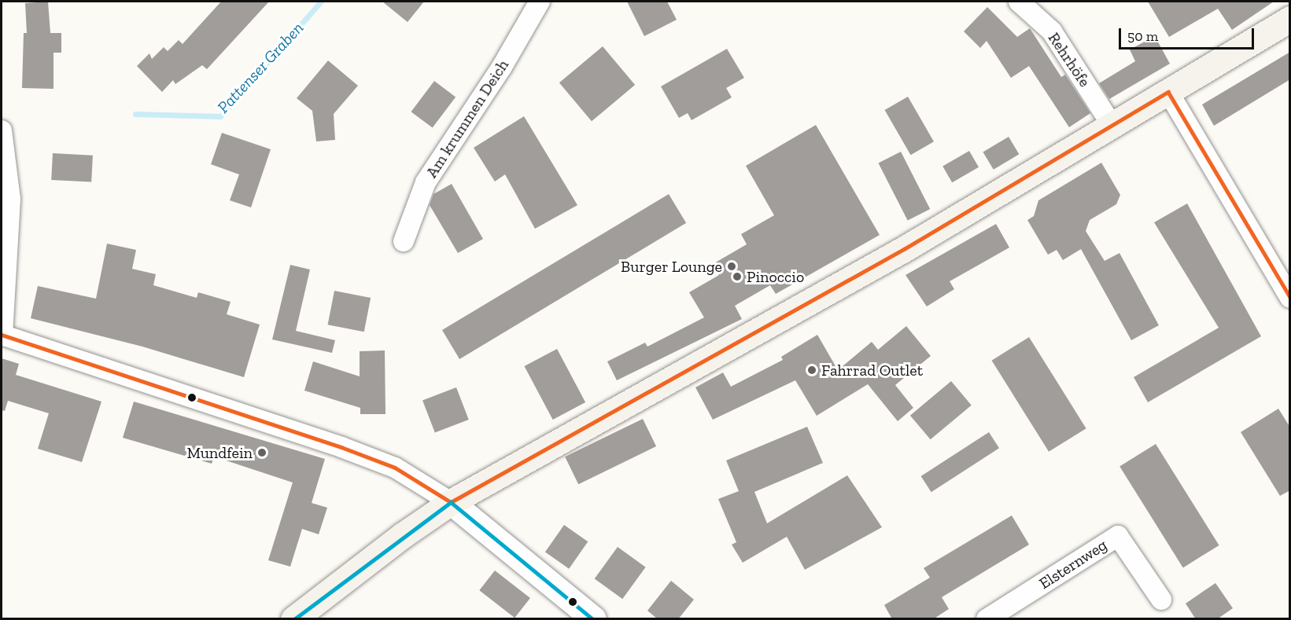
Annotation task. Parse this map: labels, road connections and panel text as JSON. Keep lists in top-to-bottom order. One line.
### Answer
{"streets":{"street":["Rehrhöfe","Am krummen Deich","Elsternweg"]},"water":["Pattenser Graben"],"places":["Burger Lounge","Pinoccio","Fahrrad Outlet","Mundfein"],"scale_bar":"50 m"}
